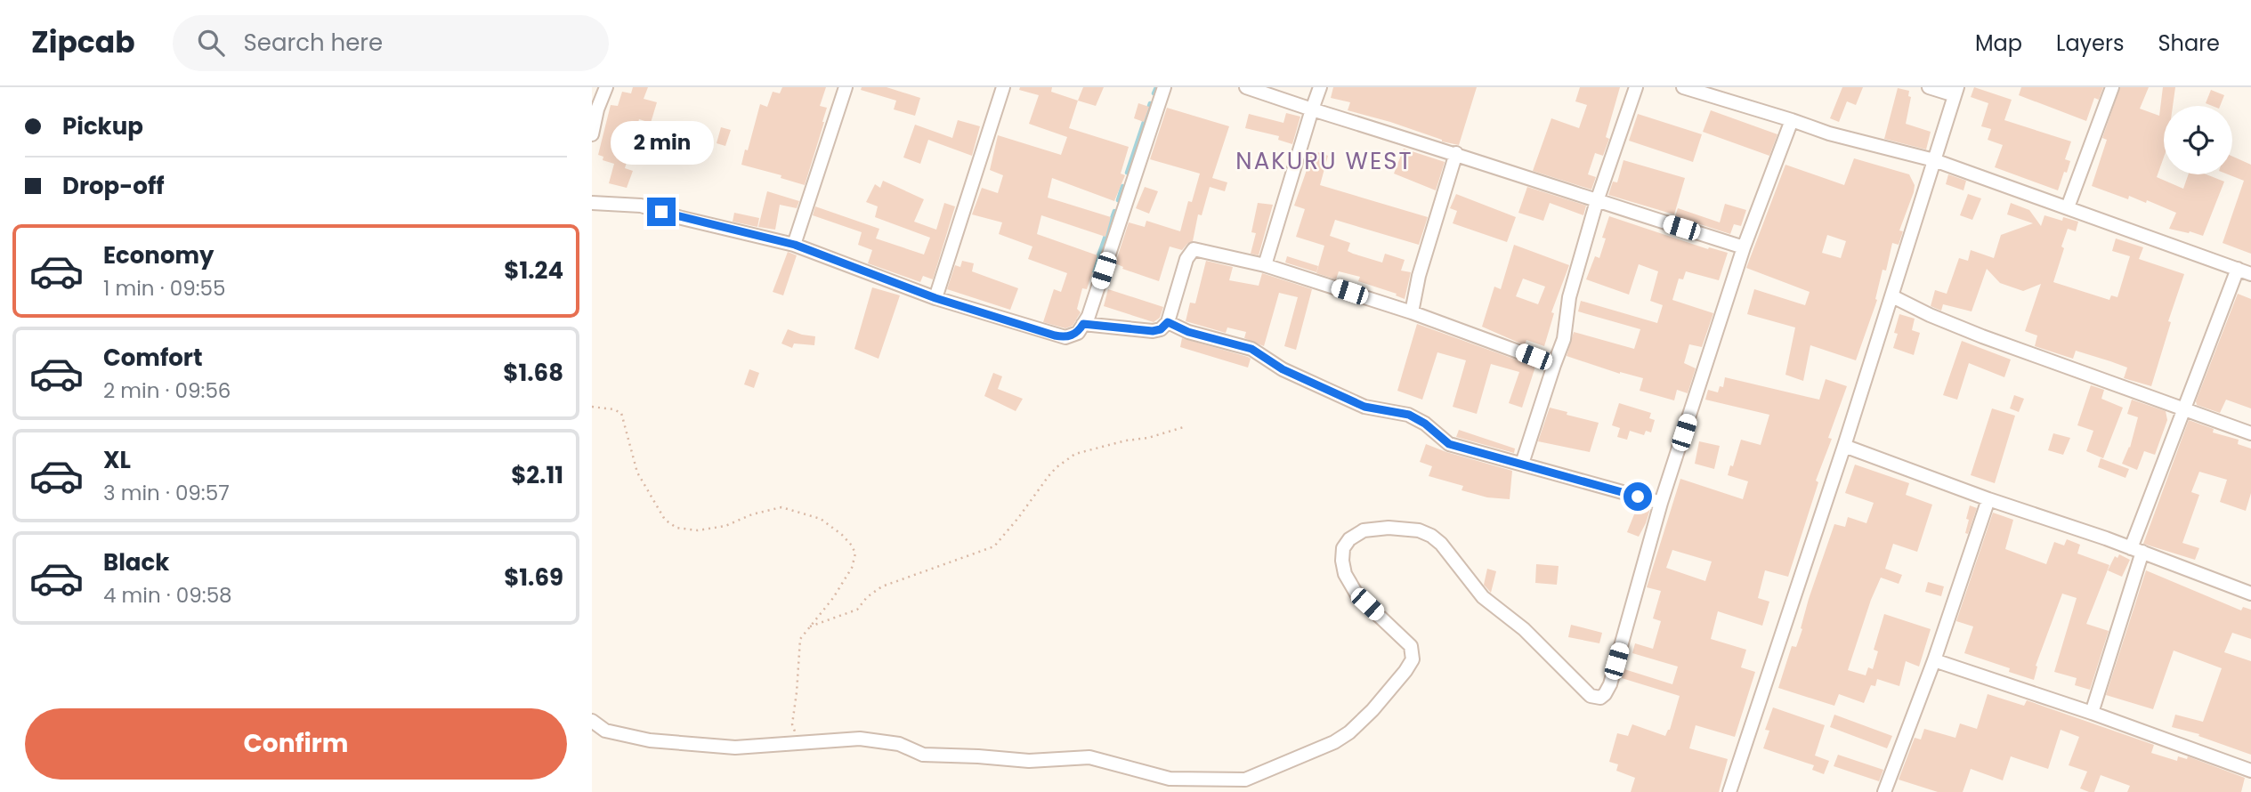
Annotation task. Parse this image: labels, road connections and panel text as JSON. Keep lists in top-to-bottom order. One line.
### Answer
{"districts":["NAKURU WEST"],"page":{"header":"Zipcab","search":"Search here","nav":["Map","Layers","Share"],"banner":["Pickup","Drop-off"],"bubble":"2 min","list":[{"name":"Economy","note":"1 min · 09:55","value":"$1.24"},{"name":"Comfort","note":"2 min · 09:56","value":"$1.68"},{"name":"XL","note":"3 min · 09:57","value":"$2.11"},{"name":"Black","note":"4 min · 09:58","value":"$1.69"}],"buttons":"Confirm"}}
